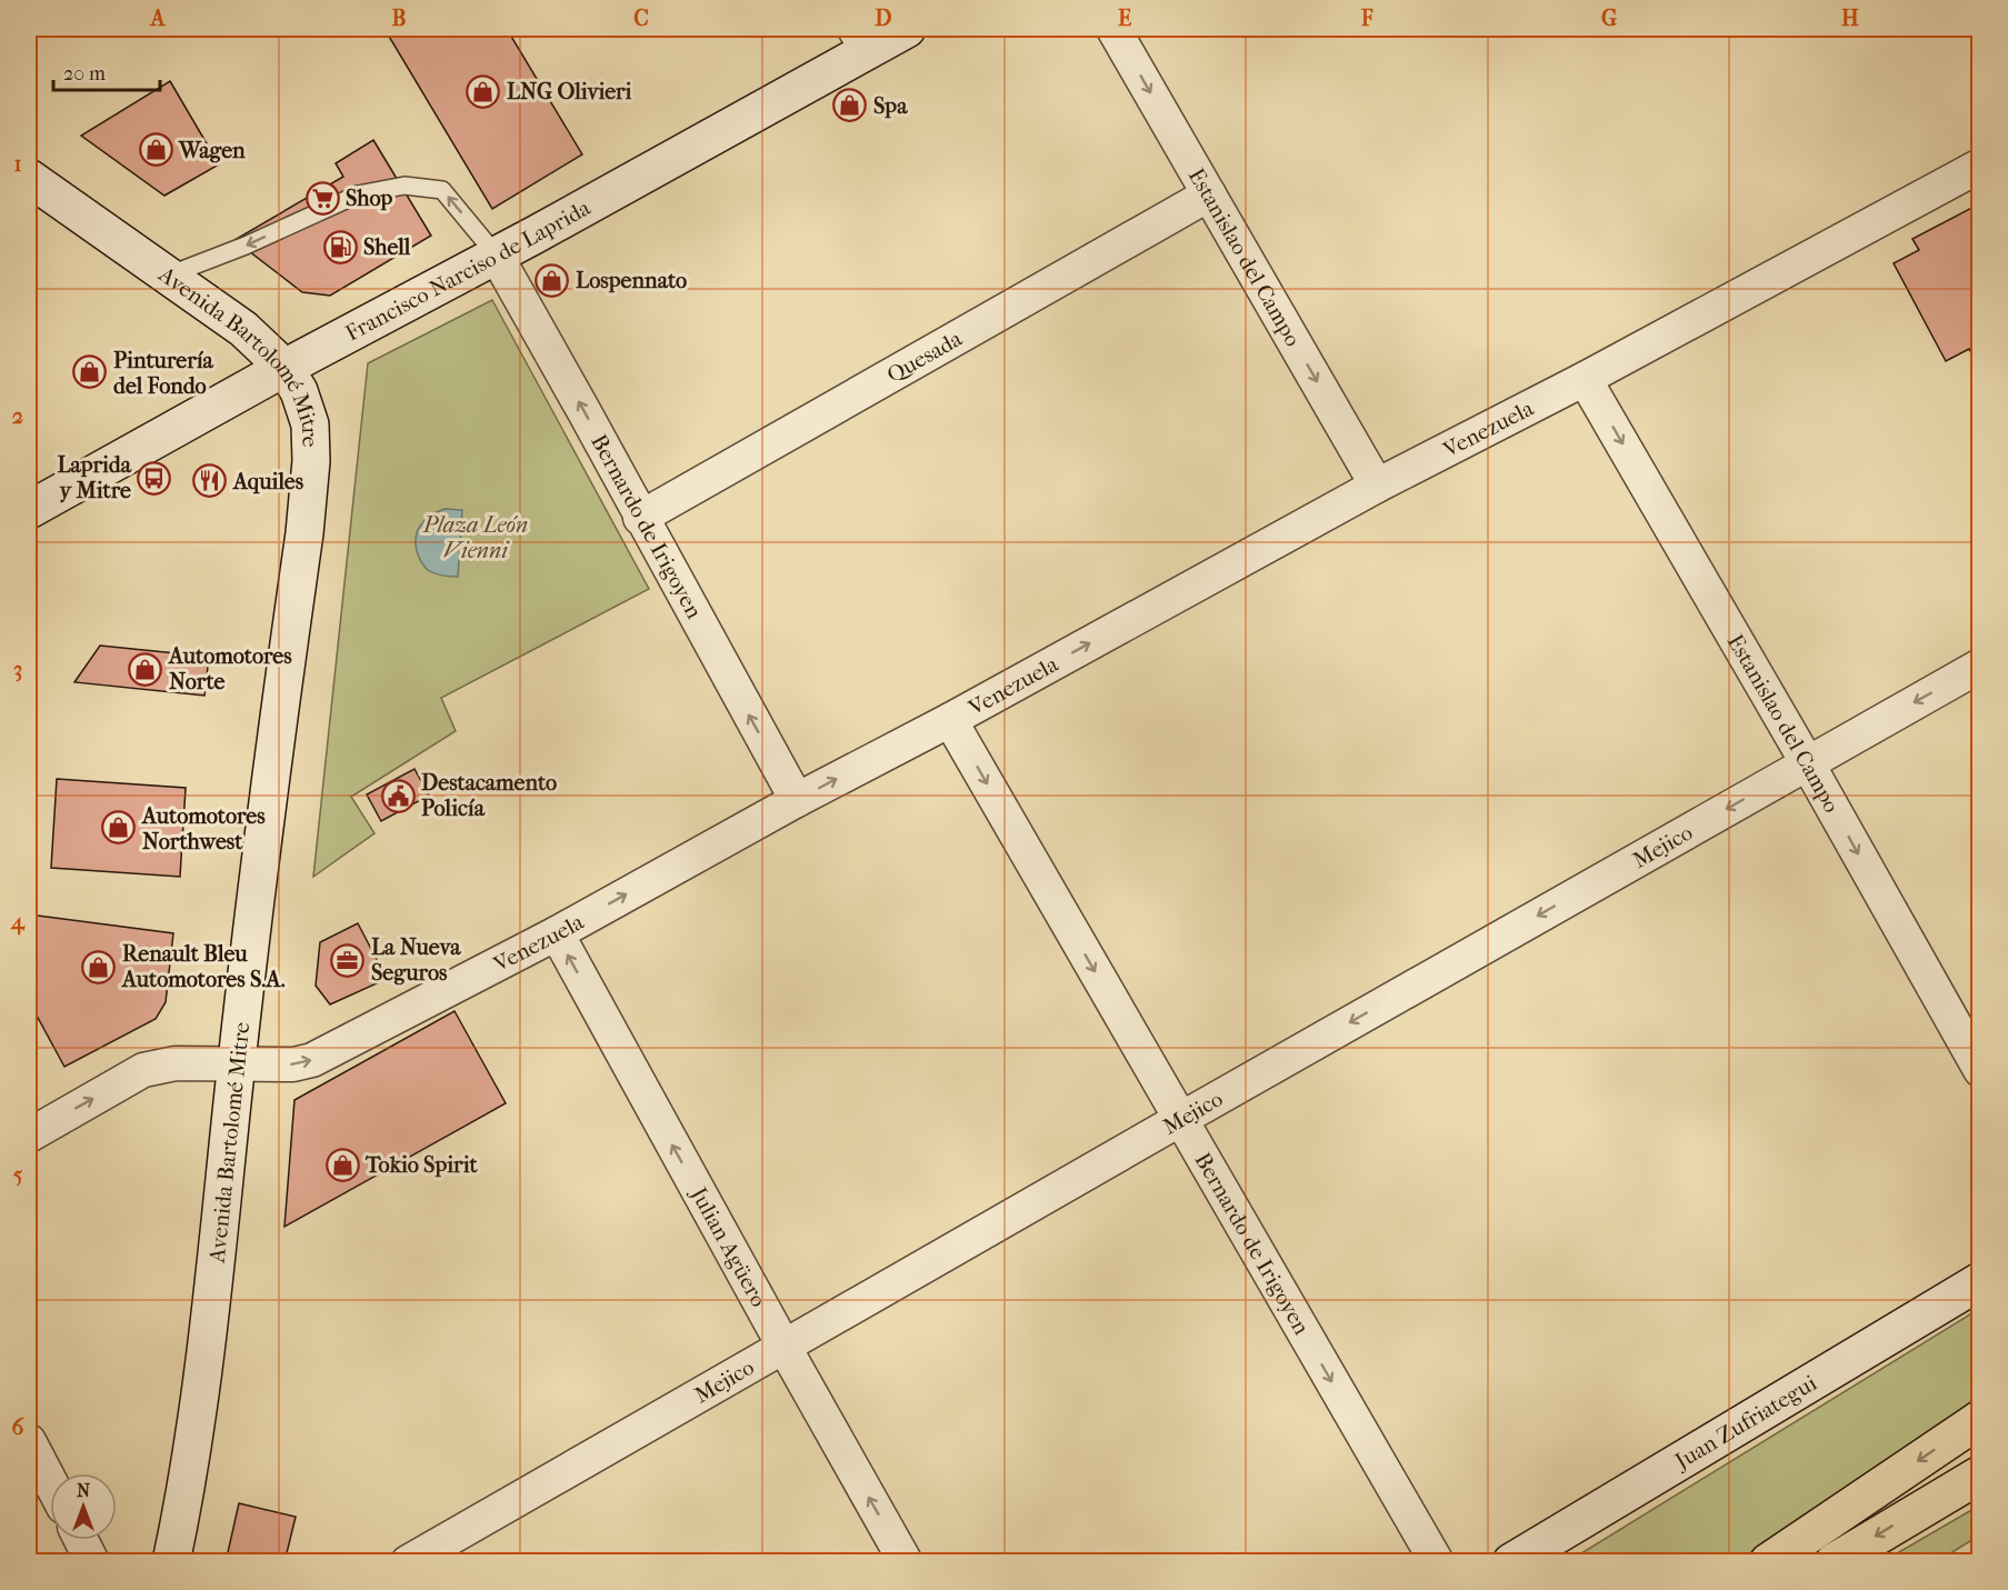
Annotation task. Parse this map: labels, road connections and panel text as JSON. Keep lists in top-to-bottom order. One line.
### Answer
{"streets":{"main road":["Francisco Narciso de Laprida","Avenida Bartolomé Mitre","Juan Zufriategui"],"street":["Estanislao del Campo","Quesada","Venezuela","Bernardo de Irigoyen","Mejico","Julian Agüero"]},"crossings":[["Estanislao del Campo","Quesada"],["Estanislao del Campo","Venezuela"],["Estanislao del Campo","Mejico"],["Francisco Narciso de Laprida","Avenida Bartolomé Mitre"],["Francisco Narciso de Laprida","Bernardo de Irigoyen"],["Quesada","Bernardo de Irigoyen"],["Avenida Bartolomé Mitre","Venezuela"],["Venezuela","Bernardo de Irigoyen"],["Venezuela","Julian Agüero"],["Bernardo de Irigoyen","Mejico"],["Mejico","Julian Agüero"]],"one_way":["Estanislao del Campo","Venezuela","Mejico","Julian Agüero"],"parks":["Plaza León Vienni"],"places":{"shop":["LNG Olivieri","Spa","Wagen","Lospennato","Pinturería del Fondo","Automotores Norte","Automotores Northwest","Renault Bleu Automotores S.A.","Tokio Spirit"],"supermarket":["Shop"],"fuel station":["Shell"],"bus stop":["Laprida y Mitre"],"restaurant":["Aquiles"],"public building":["Destacamento Policía"],"office":["La Nueva Seguros"]},"scale_bar":"20 m","north":"top","grid":{"columns":["A","B","C","D","E","F","G","H"],"rows":["1","2","3","4","5","6"]}}
